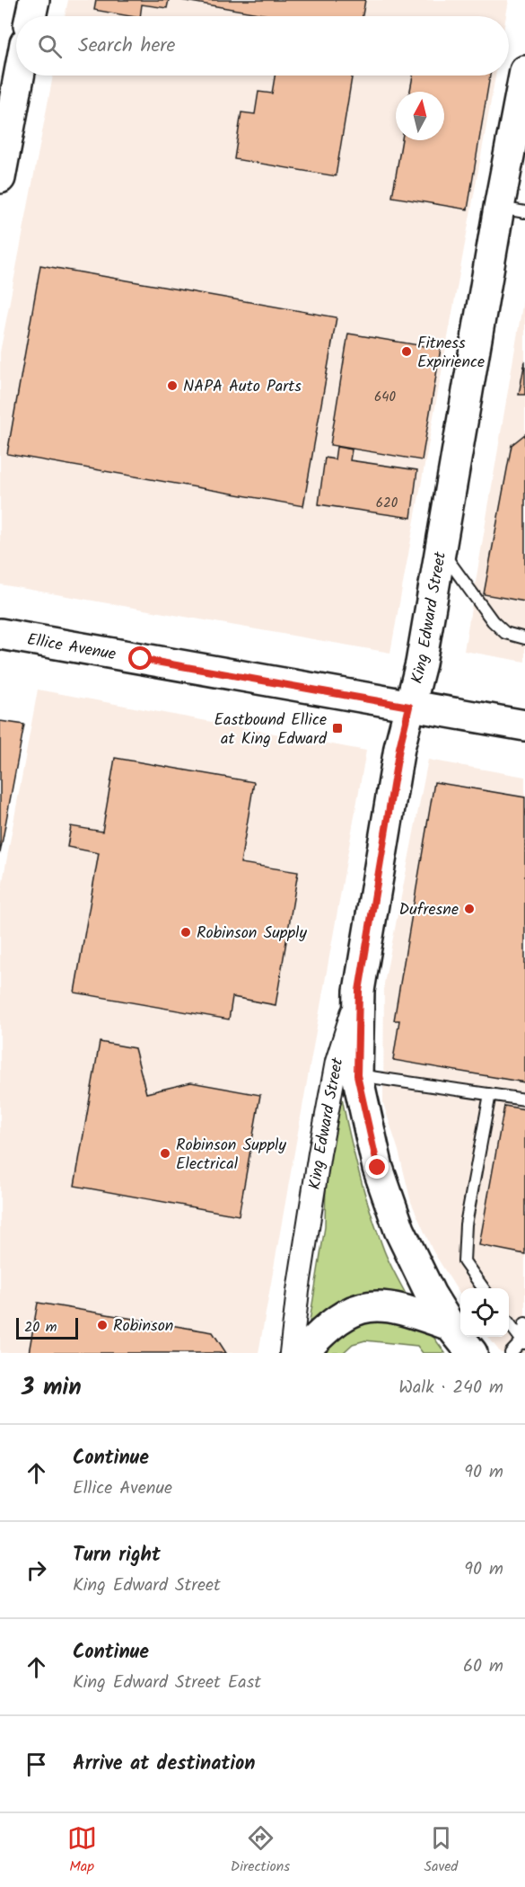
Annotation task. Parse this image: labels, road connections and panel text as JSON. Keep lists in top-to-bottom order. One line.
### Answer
{"streets":{"main road":["King Edward Street","Ellice Avenue"]},"crossings":[["King Edward Street","Ellice Avenue"]],"places":{"other":["Fitness Expirience","NAPA Auto Parts","Dufresne","Robinson Supply","Robinson Supply Electrical","Robinson"],"transit":["Eastbound Ellice at King Edward"]},"house_numbers":["640","620"],"scale_bar":"20 m","north":"top","page":{"search":"Search here","scale":"20 m","heading":["3 min","Walk · 240 m"],"list":[["Continue","Ellice Avenue","90 m"],["Turn right","King Edward Street","90 m"],["Continue","King Edward Street East","60 m"],"Arrive at destination"],"nav":["Map","Directions","Saved"]}}
